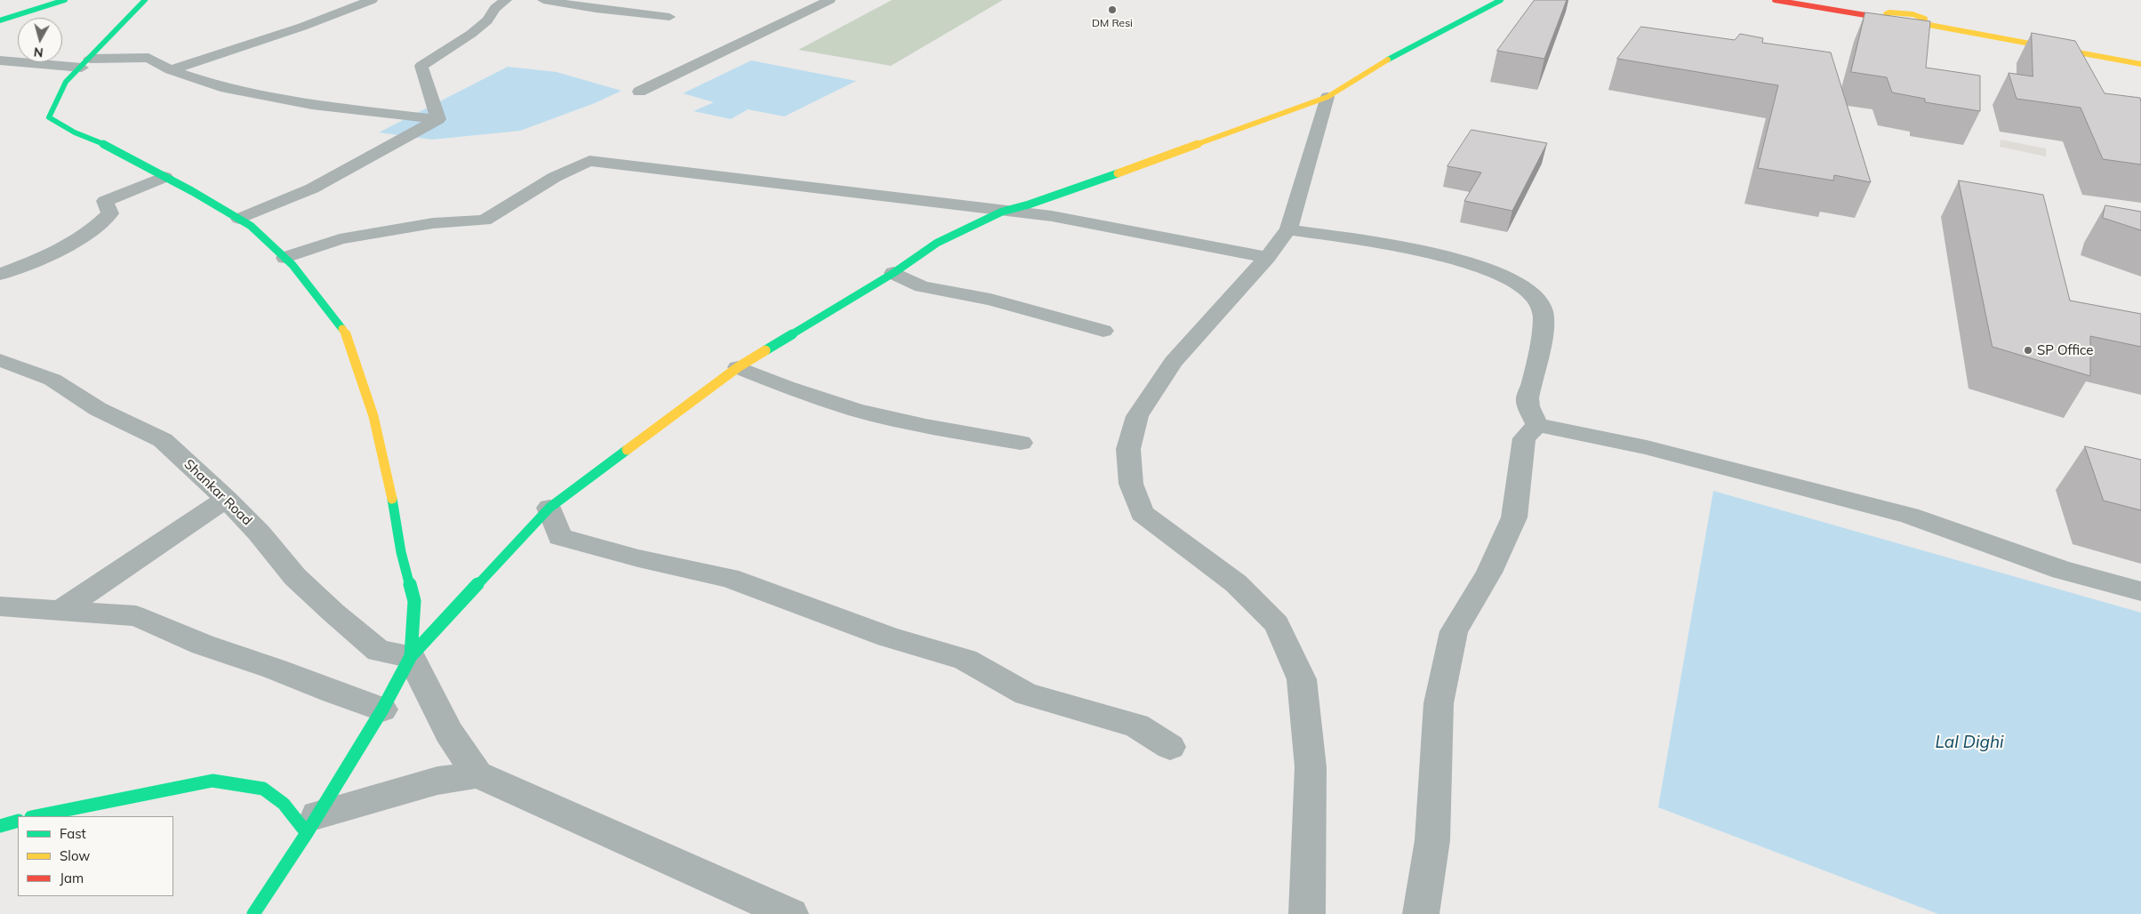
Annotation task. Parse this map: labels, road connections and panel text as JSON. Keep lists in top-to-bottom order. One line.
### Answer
{"streets":{"street":["Shankar Road"]},"water":["Lal Dighi"],"places":["DM Resi","SP Office"],"legend":["Fast","Slow","Jam"],"north":"bottom"}
